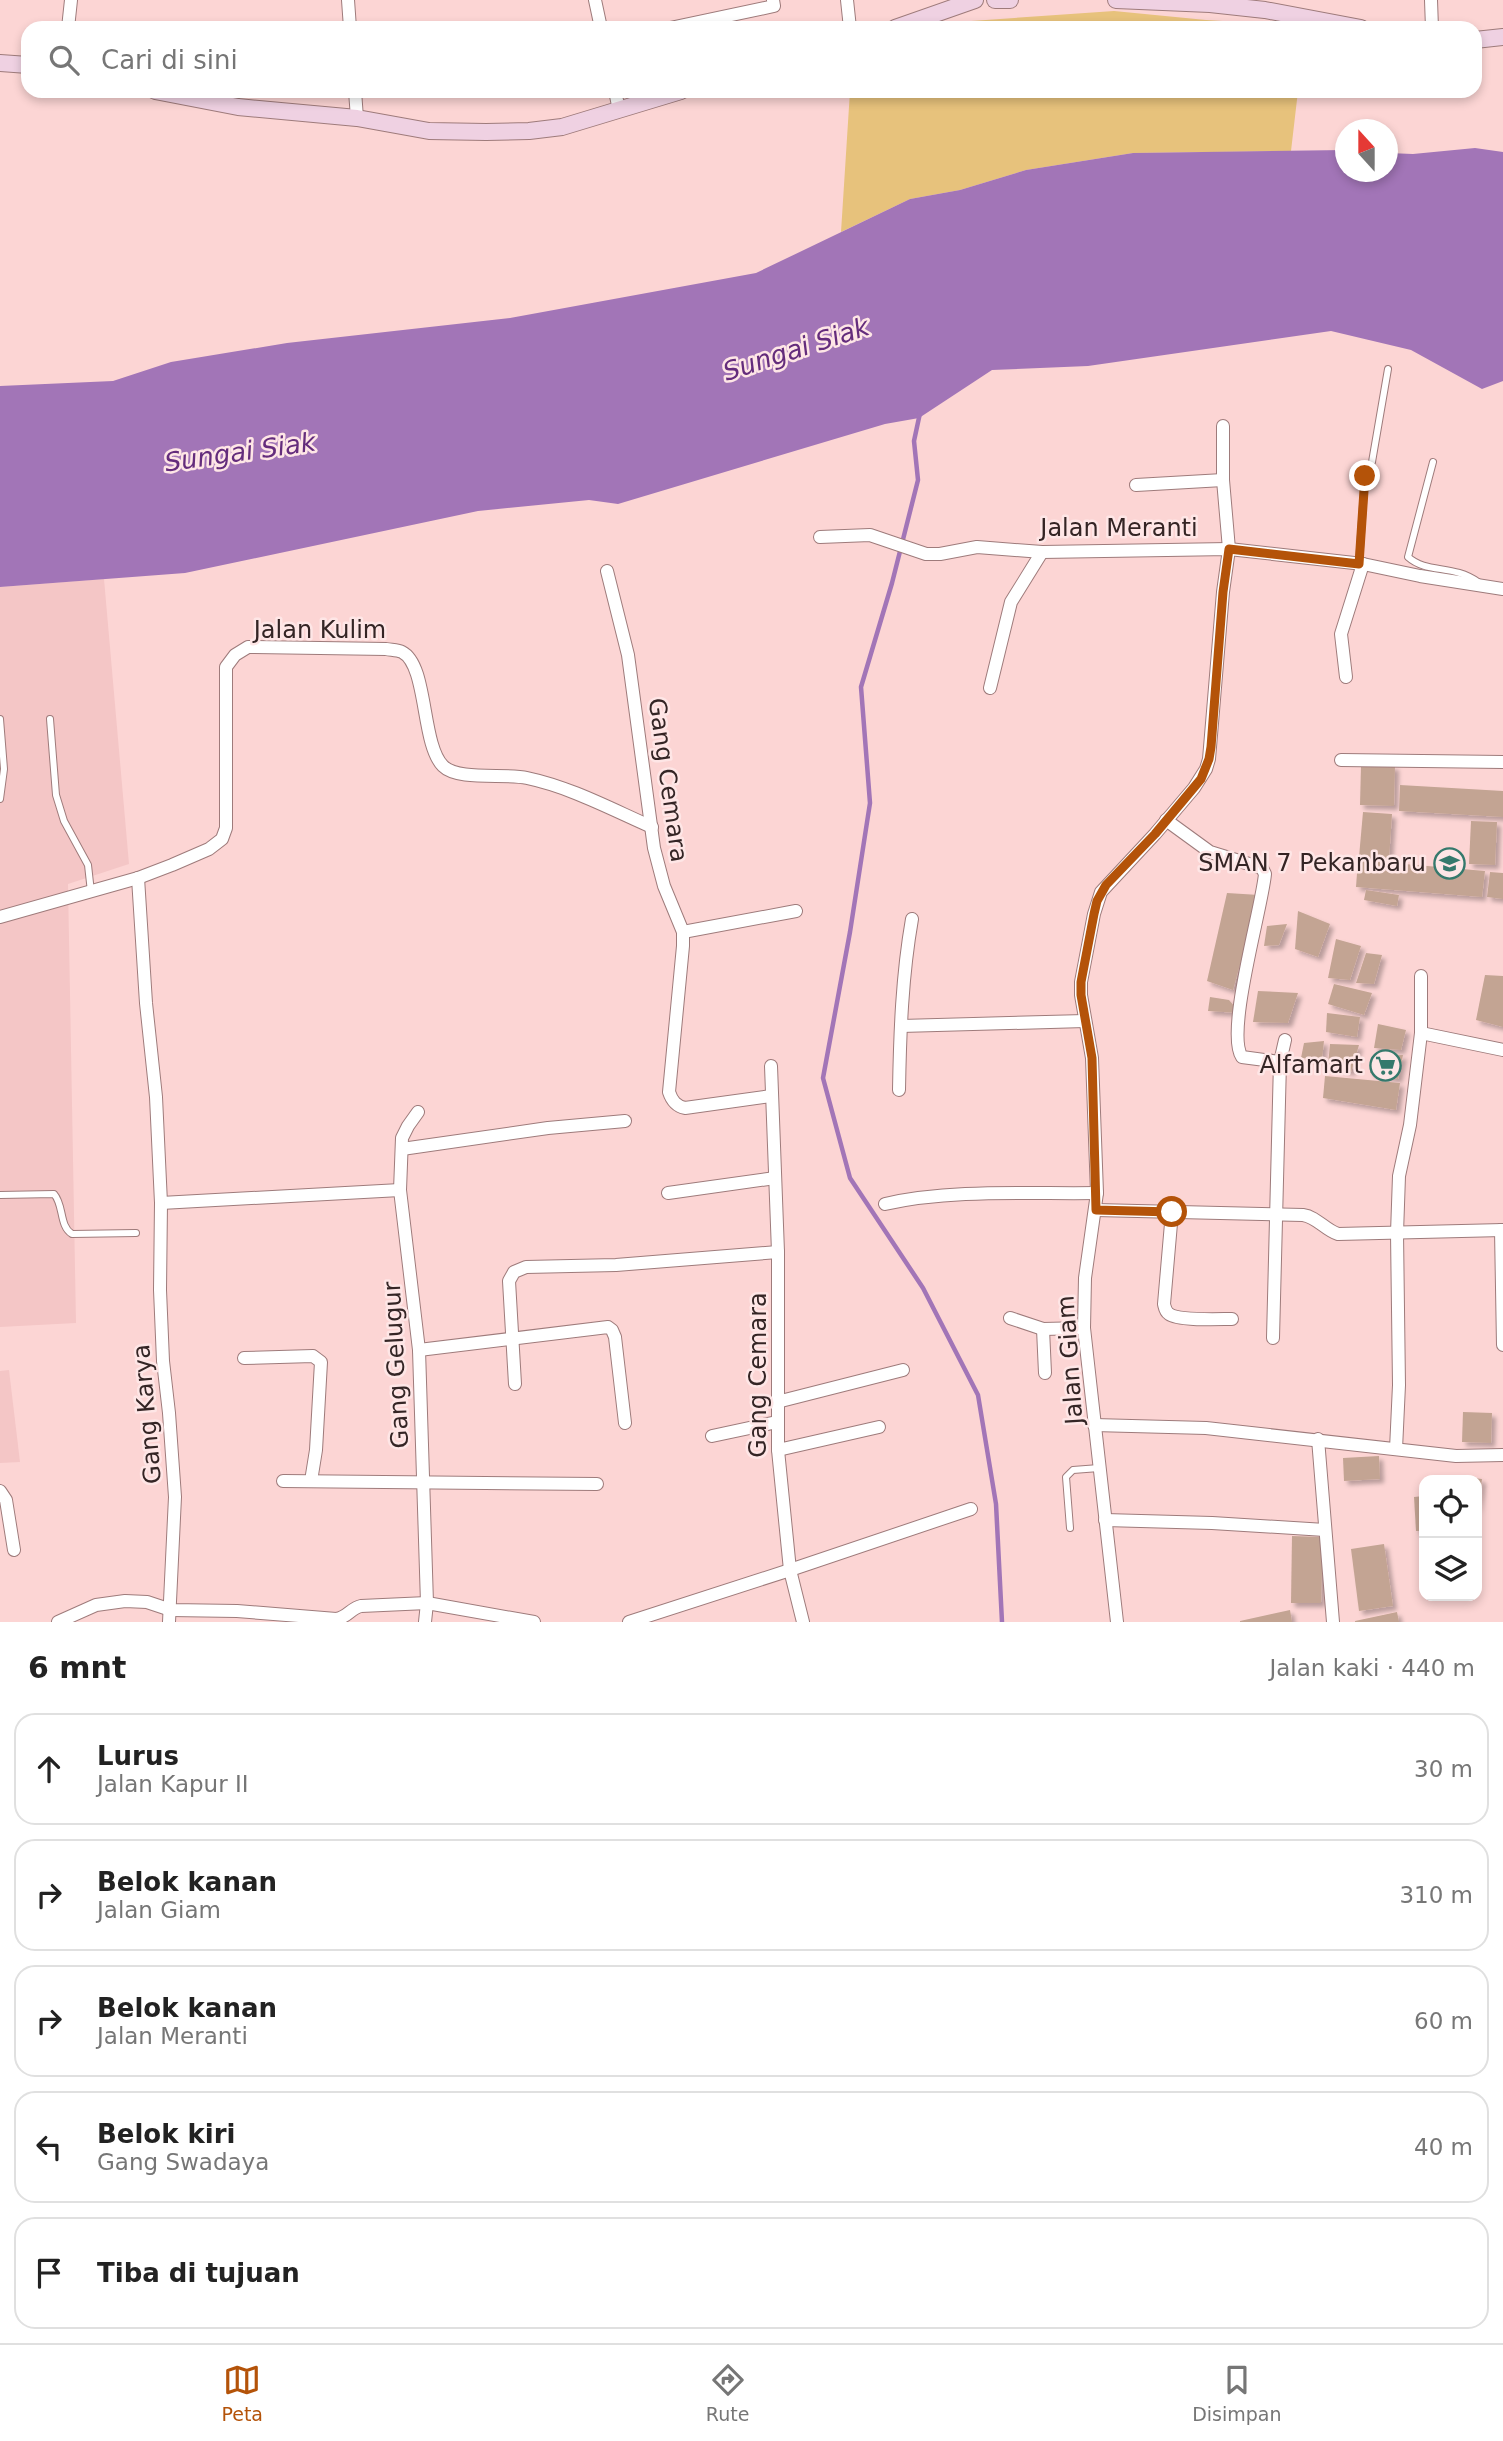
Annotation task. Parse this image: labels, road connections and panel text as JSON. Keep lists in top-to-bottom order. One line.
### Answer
{"streets":{"street":["Jalan Meranti","Jalan Kulim","Gang Cemara","Jalan Giam","Gang Gelugur","Gang Karya"]},"crossings":[["Jalan Meranti","Jalan Giam"],["Jalan Kulim","Gang Cemara"],["Jalan Kulim","Gang Karya"]],"water":["Sungai Siak"],"places":{"school or university":["SMAN 7 Pekanbaru"],"supermarket":["Alfamart"]},"north":"top","page":{"search":"Cari di sini","heading":["6 mnt","Jalan kaki · 440 m"],"list":[["Lurus","Jalan Kapur II","30 m"],["Belok kanan","Jalan Giam","310 m"],["Belok kanan","Jalan Meranti","60 m"],["Belok kiri","Gang Swadaya","40 m"],"Tiba di tujuan"],"nav":["Peta","Rute","Disimpan"]}}
